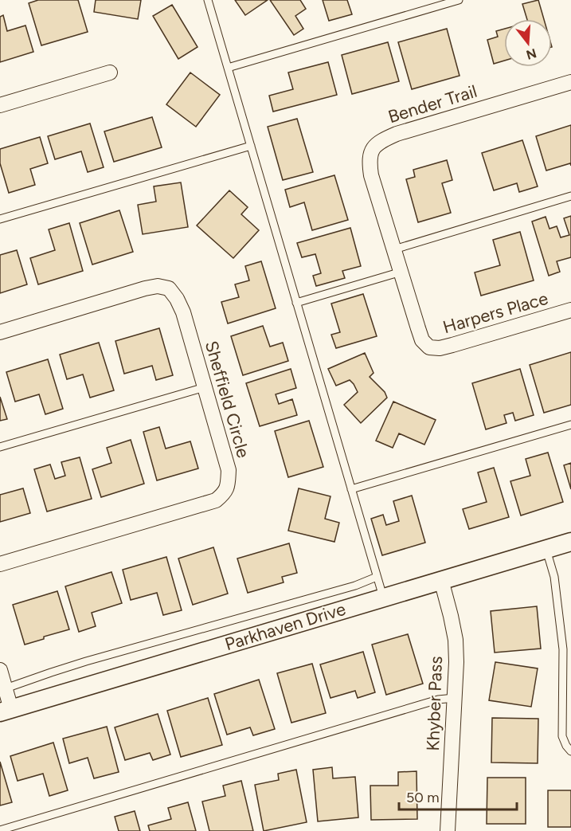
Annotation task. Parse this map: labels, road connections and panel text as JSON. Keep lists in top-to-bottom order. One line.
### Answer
{"streets":{"street":["Bender Trail","Harpers Place","Sheffield Circle","Parkhaven Drive","Khyber Pass"]},"crossings":[["Bender Trail","Harpers Place"],["Parkhaven Drive","Khyber Pass"]],"scale_bar":"50 m","north":"bottom"}
